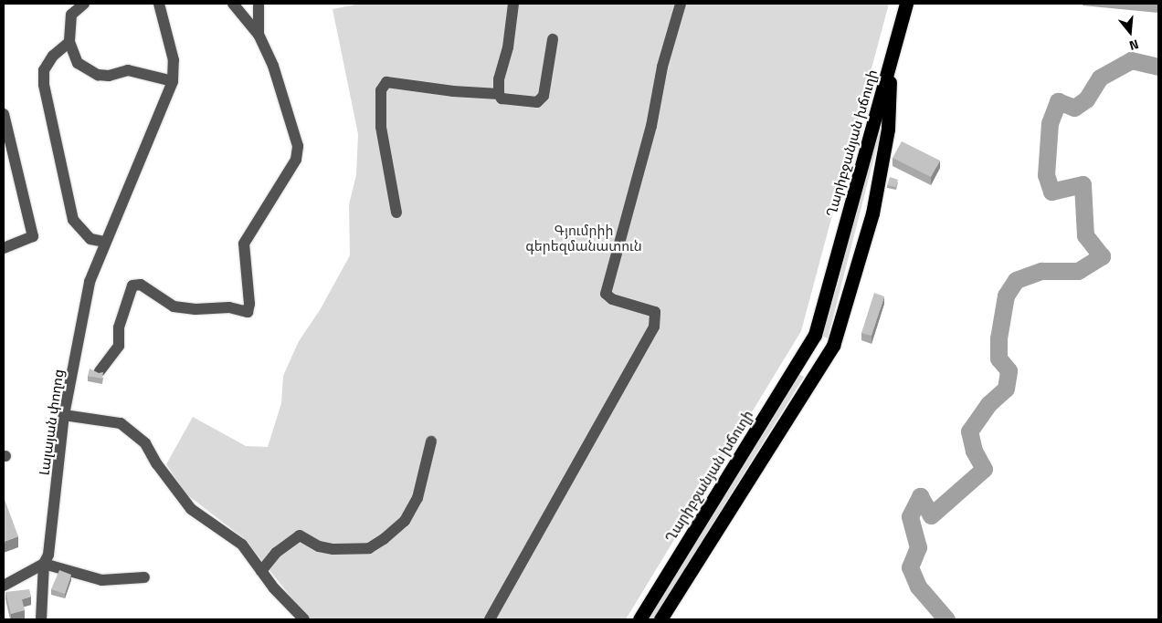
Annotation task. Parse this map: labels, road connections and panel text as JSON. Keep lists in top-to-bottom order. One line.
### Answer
{"streets":{"highway":["Ղարիբջանյան խճուղի"],"street":["Լալայան փողոց"]},"parks":["Գյումրիի գերեզմանատուն"],"north":"bottom"}
